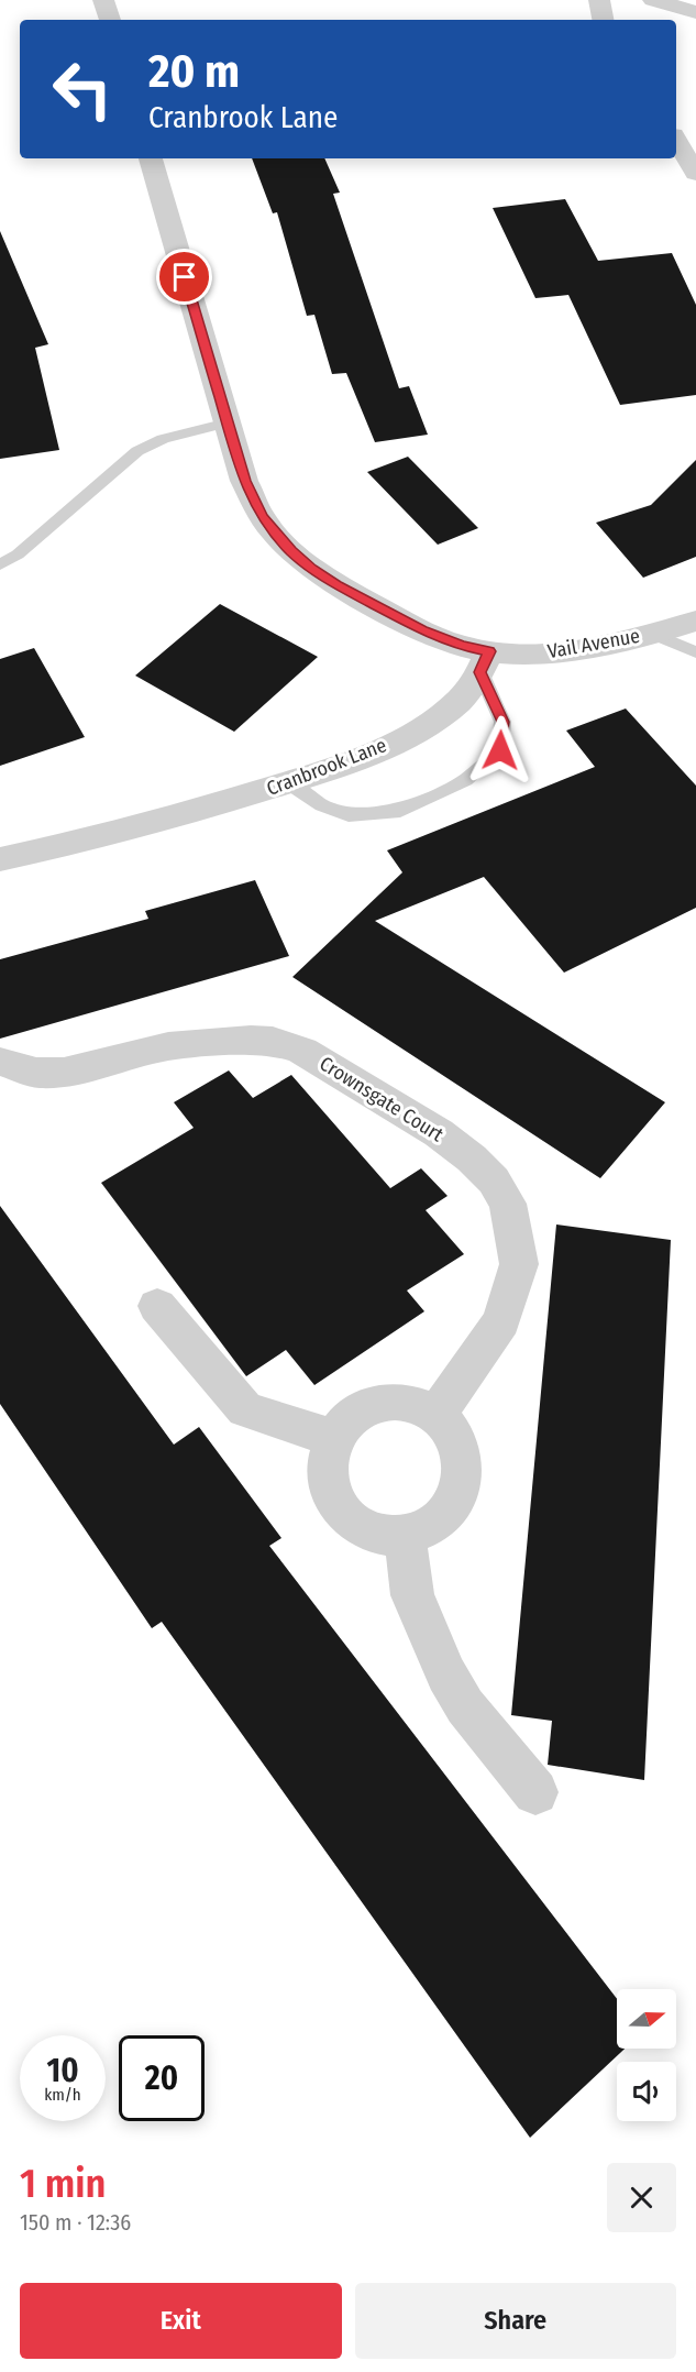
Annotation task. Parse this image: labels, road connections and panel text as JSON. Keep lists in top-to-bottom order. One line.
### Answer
{"streets":{"street":["Vail Avenue","Cranbrook Lane","Crownsgate Court"]},"crossings":[["Vail Avenue","Cranbrook Lane"]],"north":"right","page":{"turn":["20 m","Cranbrook Lane"],"speed":"10 km/h","limit":"20","heading":["1 min","150 m · 12:36"],"buttons":["Exit","Share"]}}
